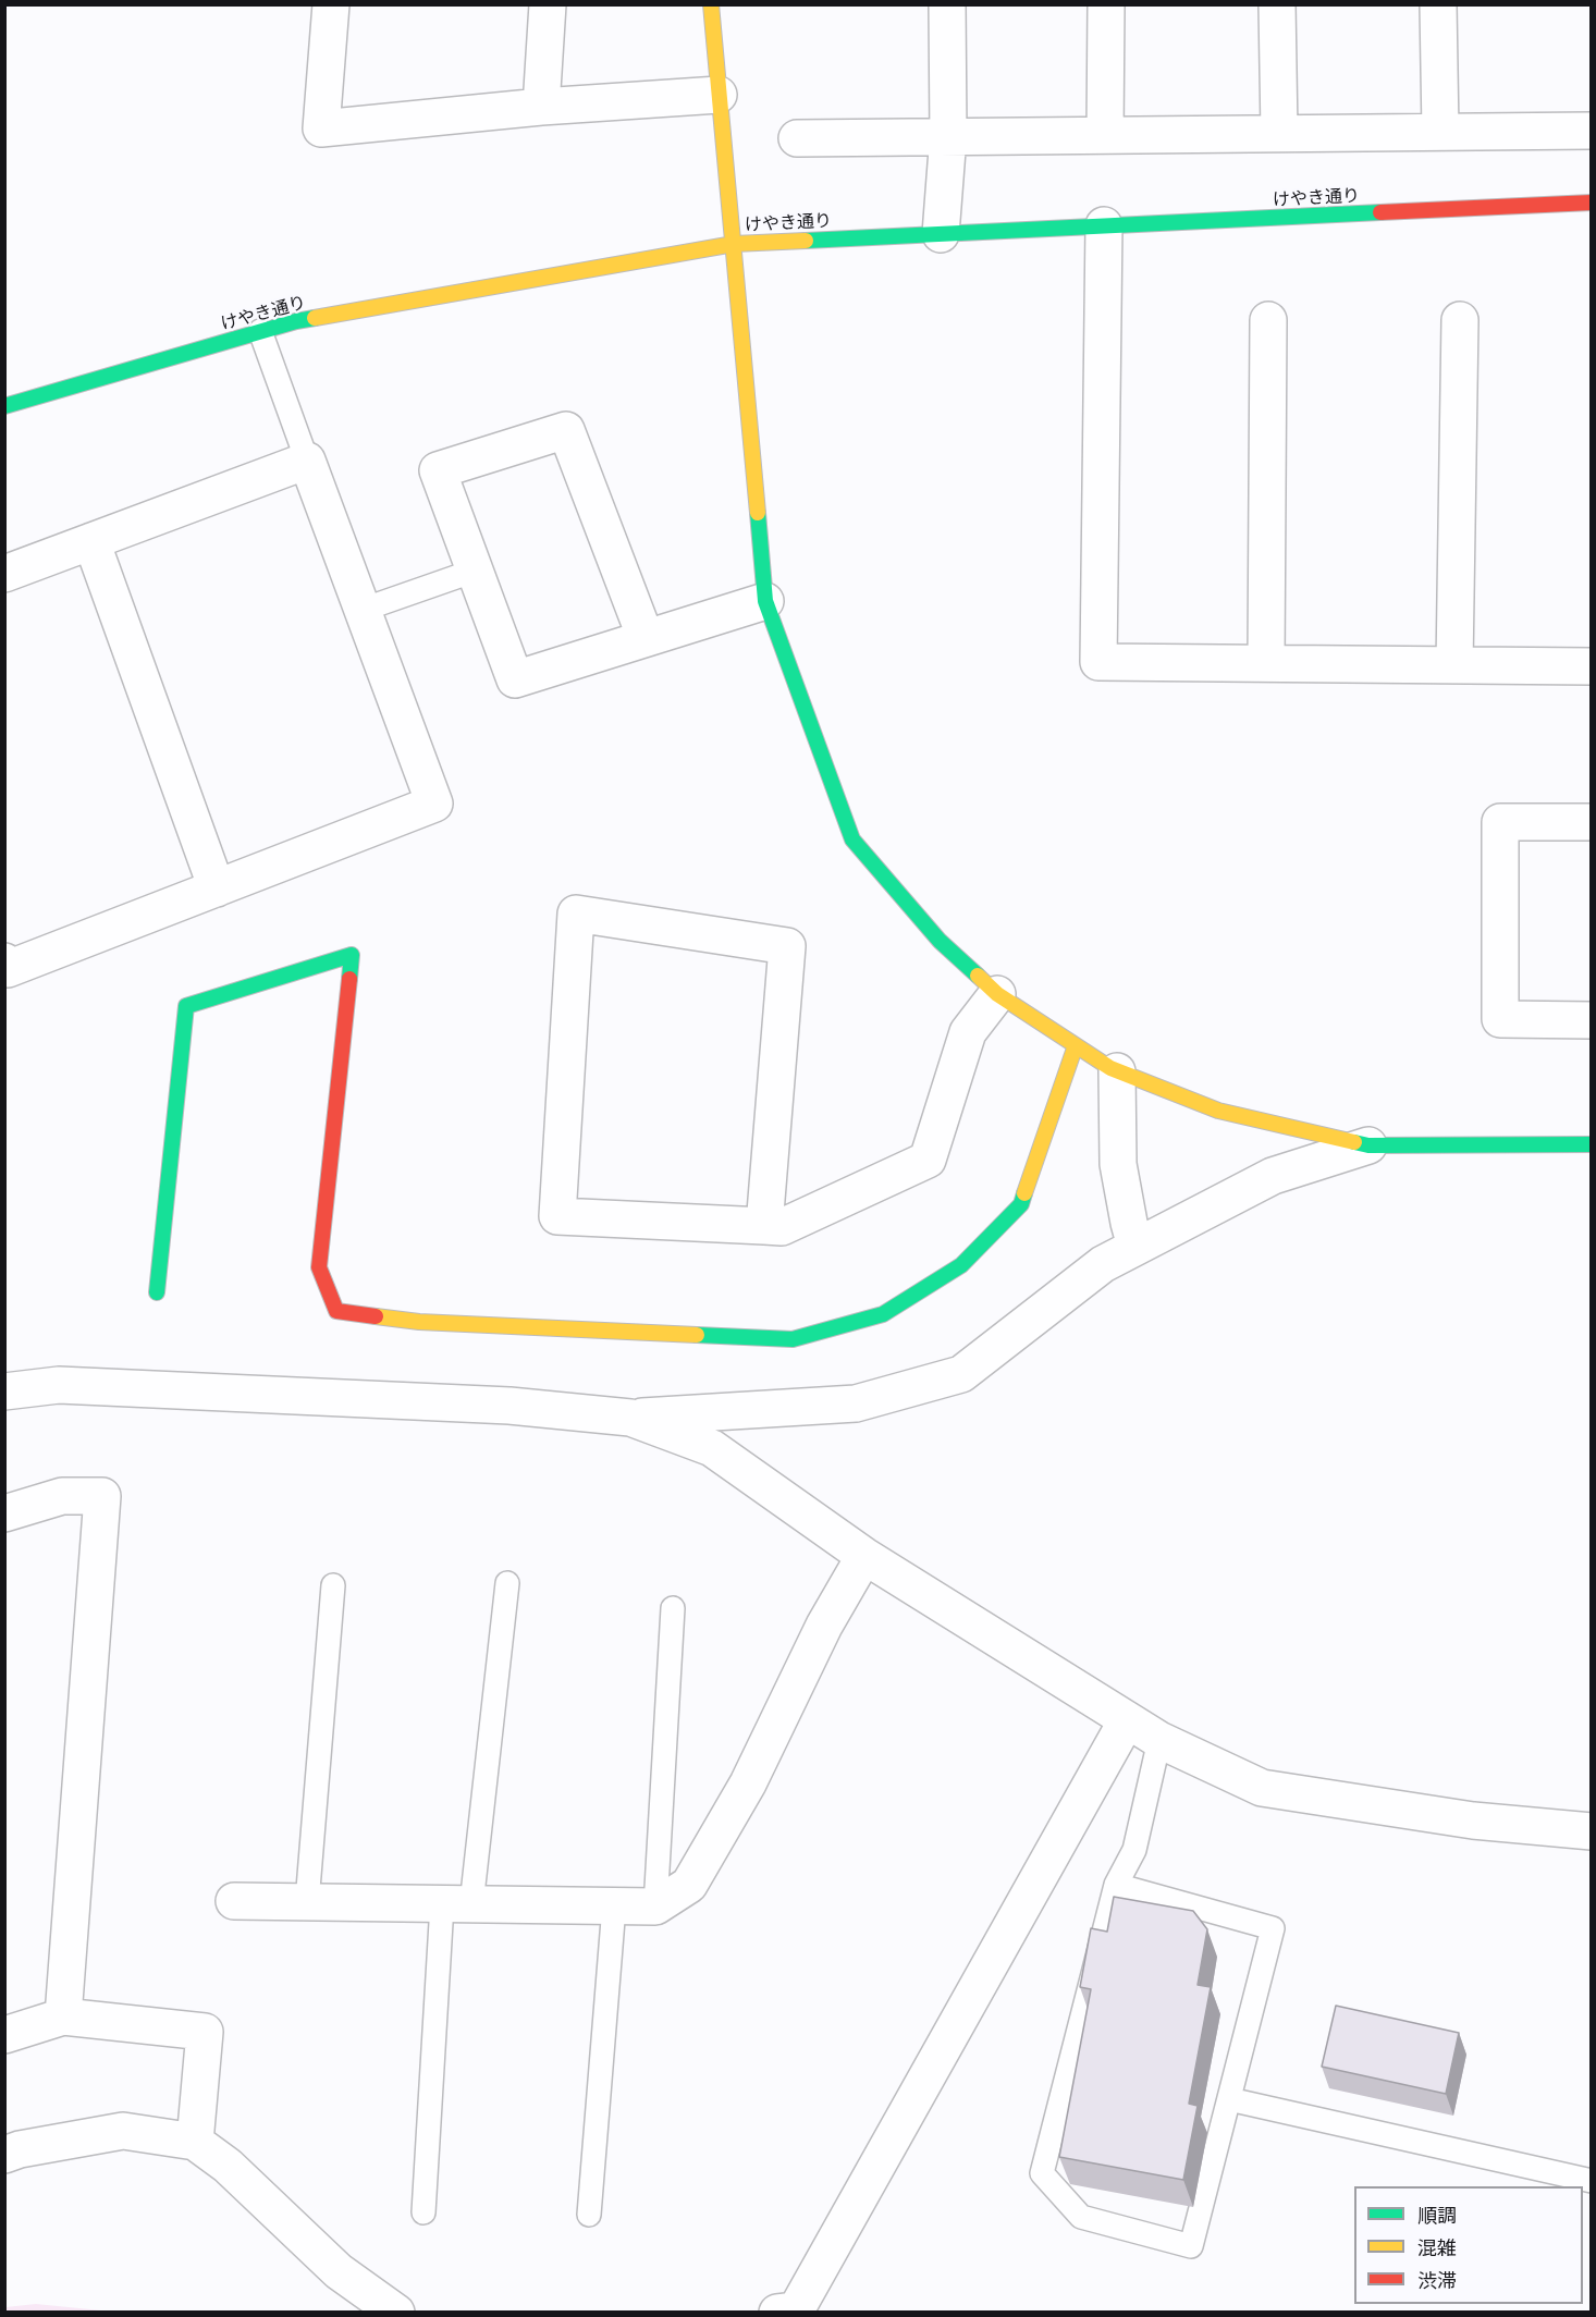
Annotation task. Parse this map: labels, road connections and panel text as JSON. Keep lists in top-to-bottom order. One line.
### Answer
{"streets":{"street":["けやき通り"]},"legend":["順調","混雑","渋滞"]}
